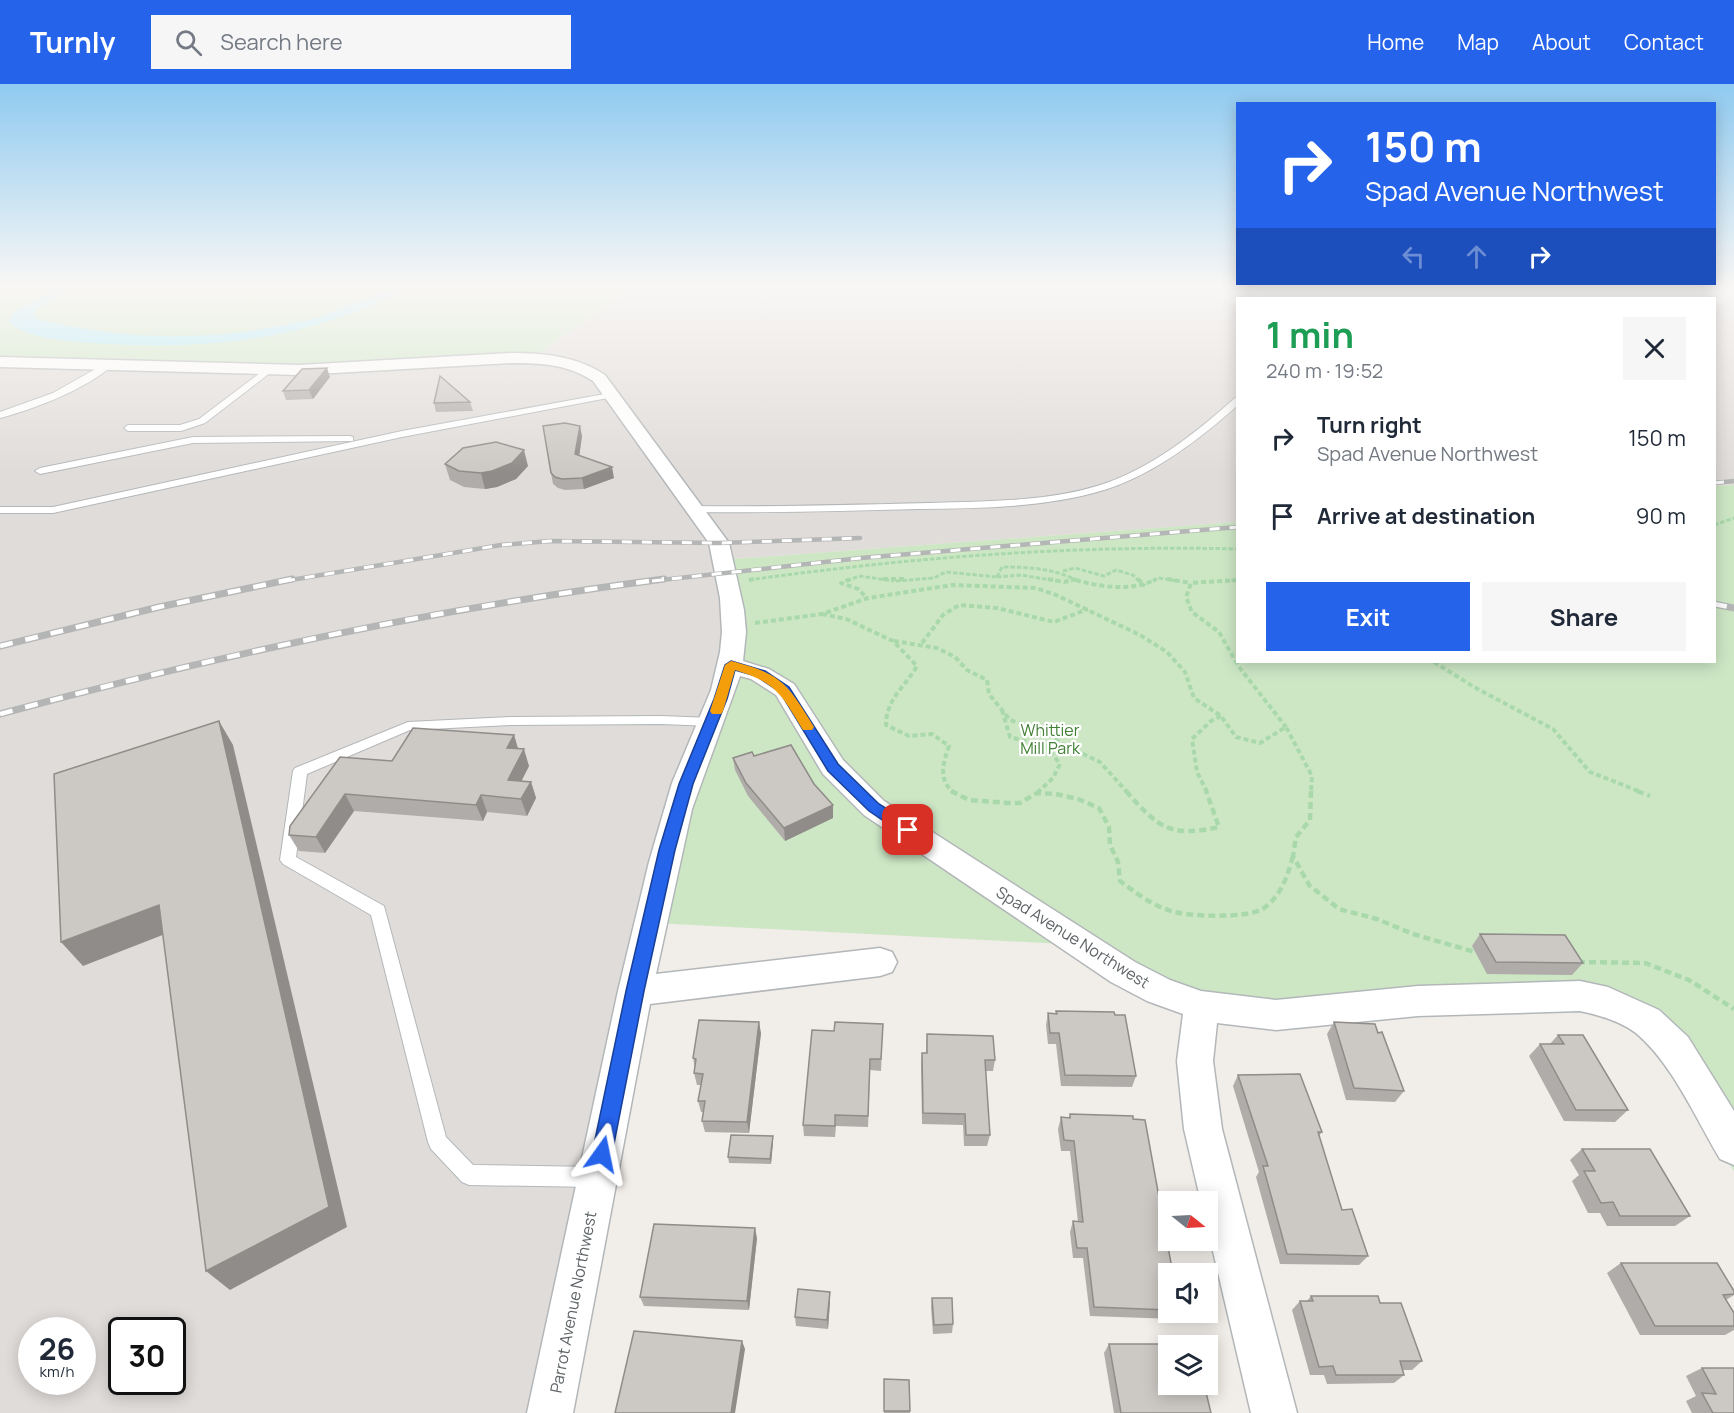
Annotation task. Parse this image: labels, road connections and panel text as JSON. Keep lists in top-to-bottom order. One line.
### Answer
{"streets":{"street":["Spad Avenue Northwest","Parrot Avenue Northwest"]},"crossings":[["Spad Avenue Northwest","Parrot Avenue Northwest"]],"parks":["Whittier Mill Park"],"north":"right","page":{"header":"Turnly","search":"Search here","nav":["Home","Map","About","Contact"],"turn":["150 m","Spad Avenue Northwest"],"heading":["1 min","240 m · 19:52"],"list":[{"name":"Turn right","note":"Spad Avenue Northwest","value":"150 m"},{"name":"Arrive at destination","value":"90 m"}],"buttons":["Exit","Share"],"speed":"26 km/h","limit":"30"}}
